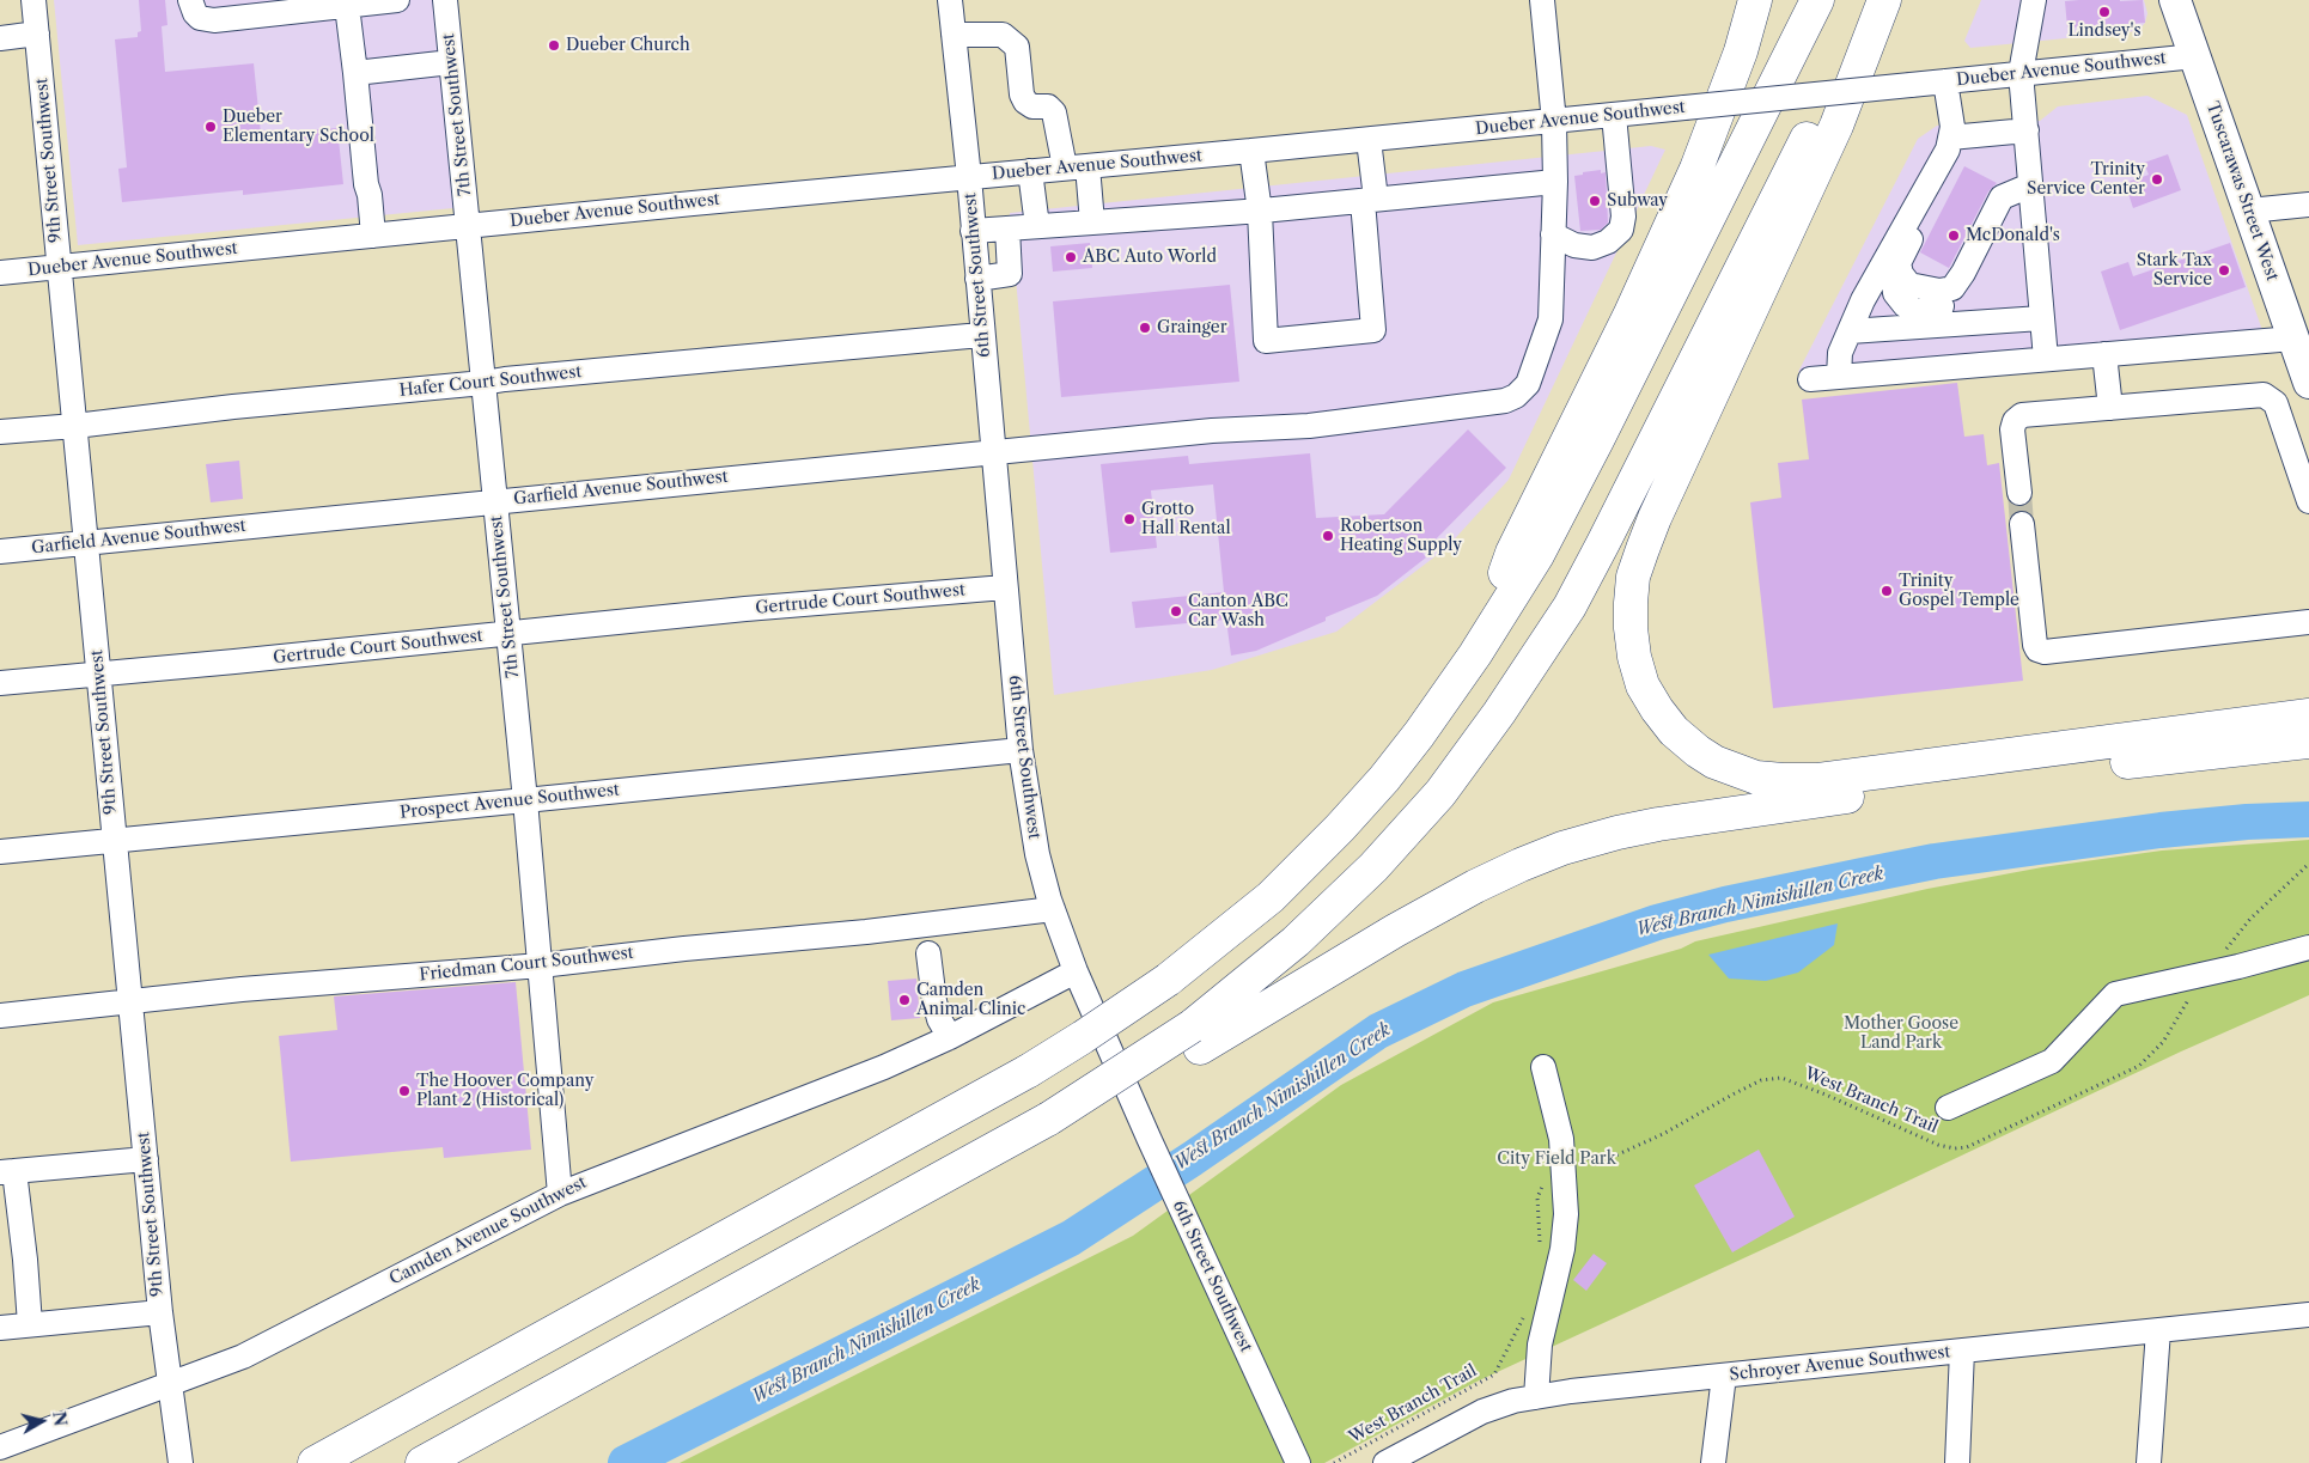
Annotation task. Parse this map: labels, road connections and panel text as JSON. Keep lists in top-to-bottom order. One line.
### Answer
{"streets":{"main road":["Tuscarawas Street West"],"street":["Dueber Avenue Southwest","7th Street Southwest","9th Street Southwest","6th Street Southwest","Hafer Court Southwest","Garfield Avenue Southwest","Gertrude Court Southwest","Prospect Avenue Southwest","Friedman Court Southwest","Camden Avenue Southwest","Schroyer Avenue Southwest"],"path":["West Branch Trail"]},"crossings":[["Dueber Avenue Southwest","7th Street Southwest"],["Dueber Avenue Southwest","9th Street Southwest"],["Dueber Avenue Southwest","Tuscarawas Street West"],["Dueber Avenue Southwest","6th Street Southwest"],["Dueber Avenue Southwest","Garfield Avenue Southwest"],["7th Street Southwest","Hafer Court Southwest"],["7th Street Southwest","Garfield Avenue Southwest"],["7th Street Southwest","Gertrude Court Southwest"],["7th Street Southwest","Prospect Avenue Southwest"],["7th Street Southwest","Friedman Court Southwest"],["7th Street Southwest","Camden Avenue Southwest"],["9th Street Southwest","Hafer Court Southwest"],["9th Street Southwest","Garfield Avenue Southwest"],["9th Street Southwest","Gertrude Court Southwest"],["9th Street Southwest","Prospect Avenue Southwest"],["9th Street Southwest","Friedman Court Southwest"],["9th Street Southwest","Camden Avenue Southwest"],["6th Street Southwest","Hafer Court Southwest"],["6th Street Southwest","Garfield Avenue Southwest"],["6th Street Southwest","Gertrude Court Southwest"],["6th Street Southwest","Prospect Avenue Southwest"],["6th Street Southwest","Friedman Court Southwest"],["6th Street Southwest","Camden Avenue Southwest"]],"water":["West Branch Nimishillen Creek"],"parks":["Mother Goose Land Park","City Field Park"],"places":["Lindsey's","Dueber Church","Dueber Elementary School","Trinity Service Center","Subway","McDonald's","ABC Auto World","Stark Tax Service","Grainger","Grotto Hall Rental","Robertson Heating Supply","Trinity Gospel Temple","Canton ABC Car Wash","Camden Animal Clinic","The Hoover Company Plant 2 (Historical)"],"north":"right"}
